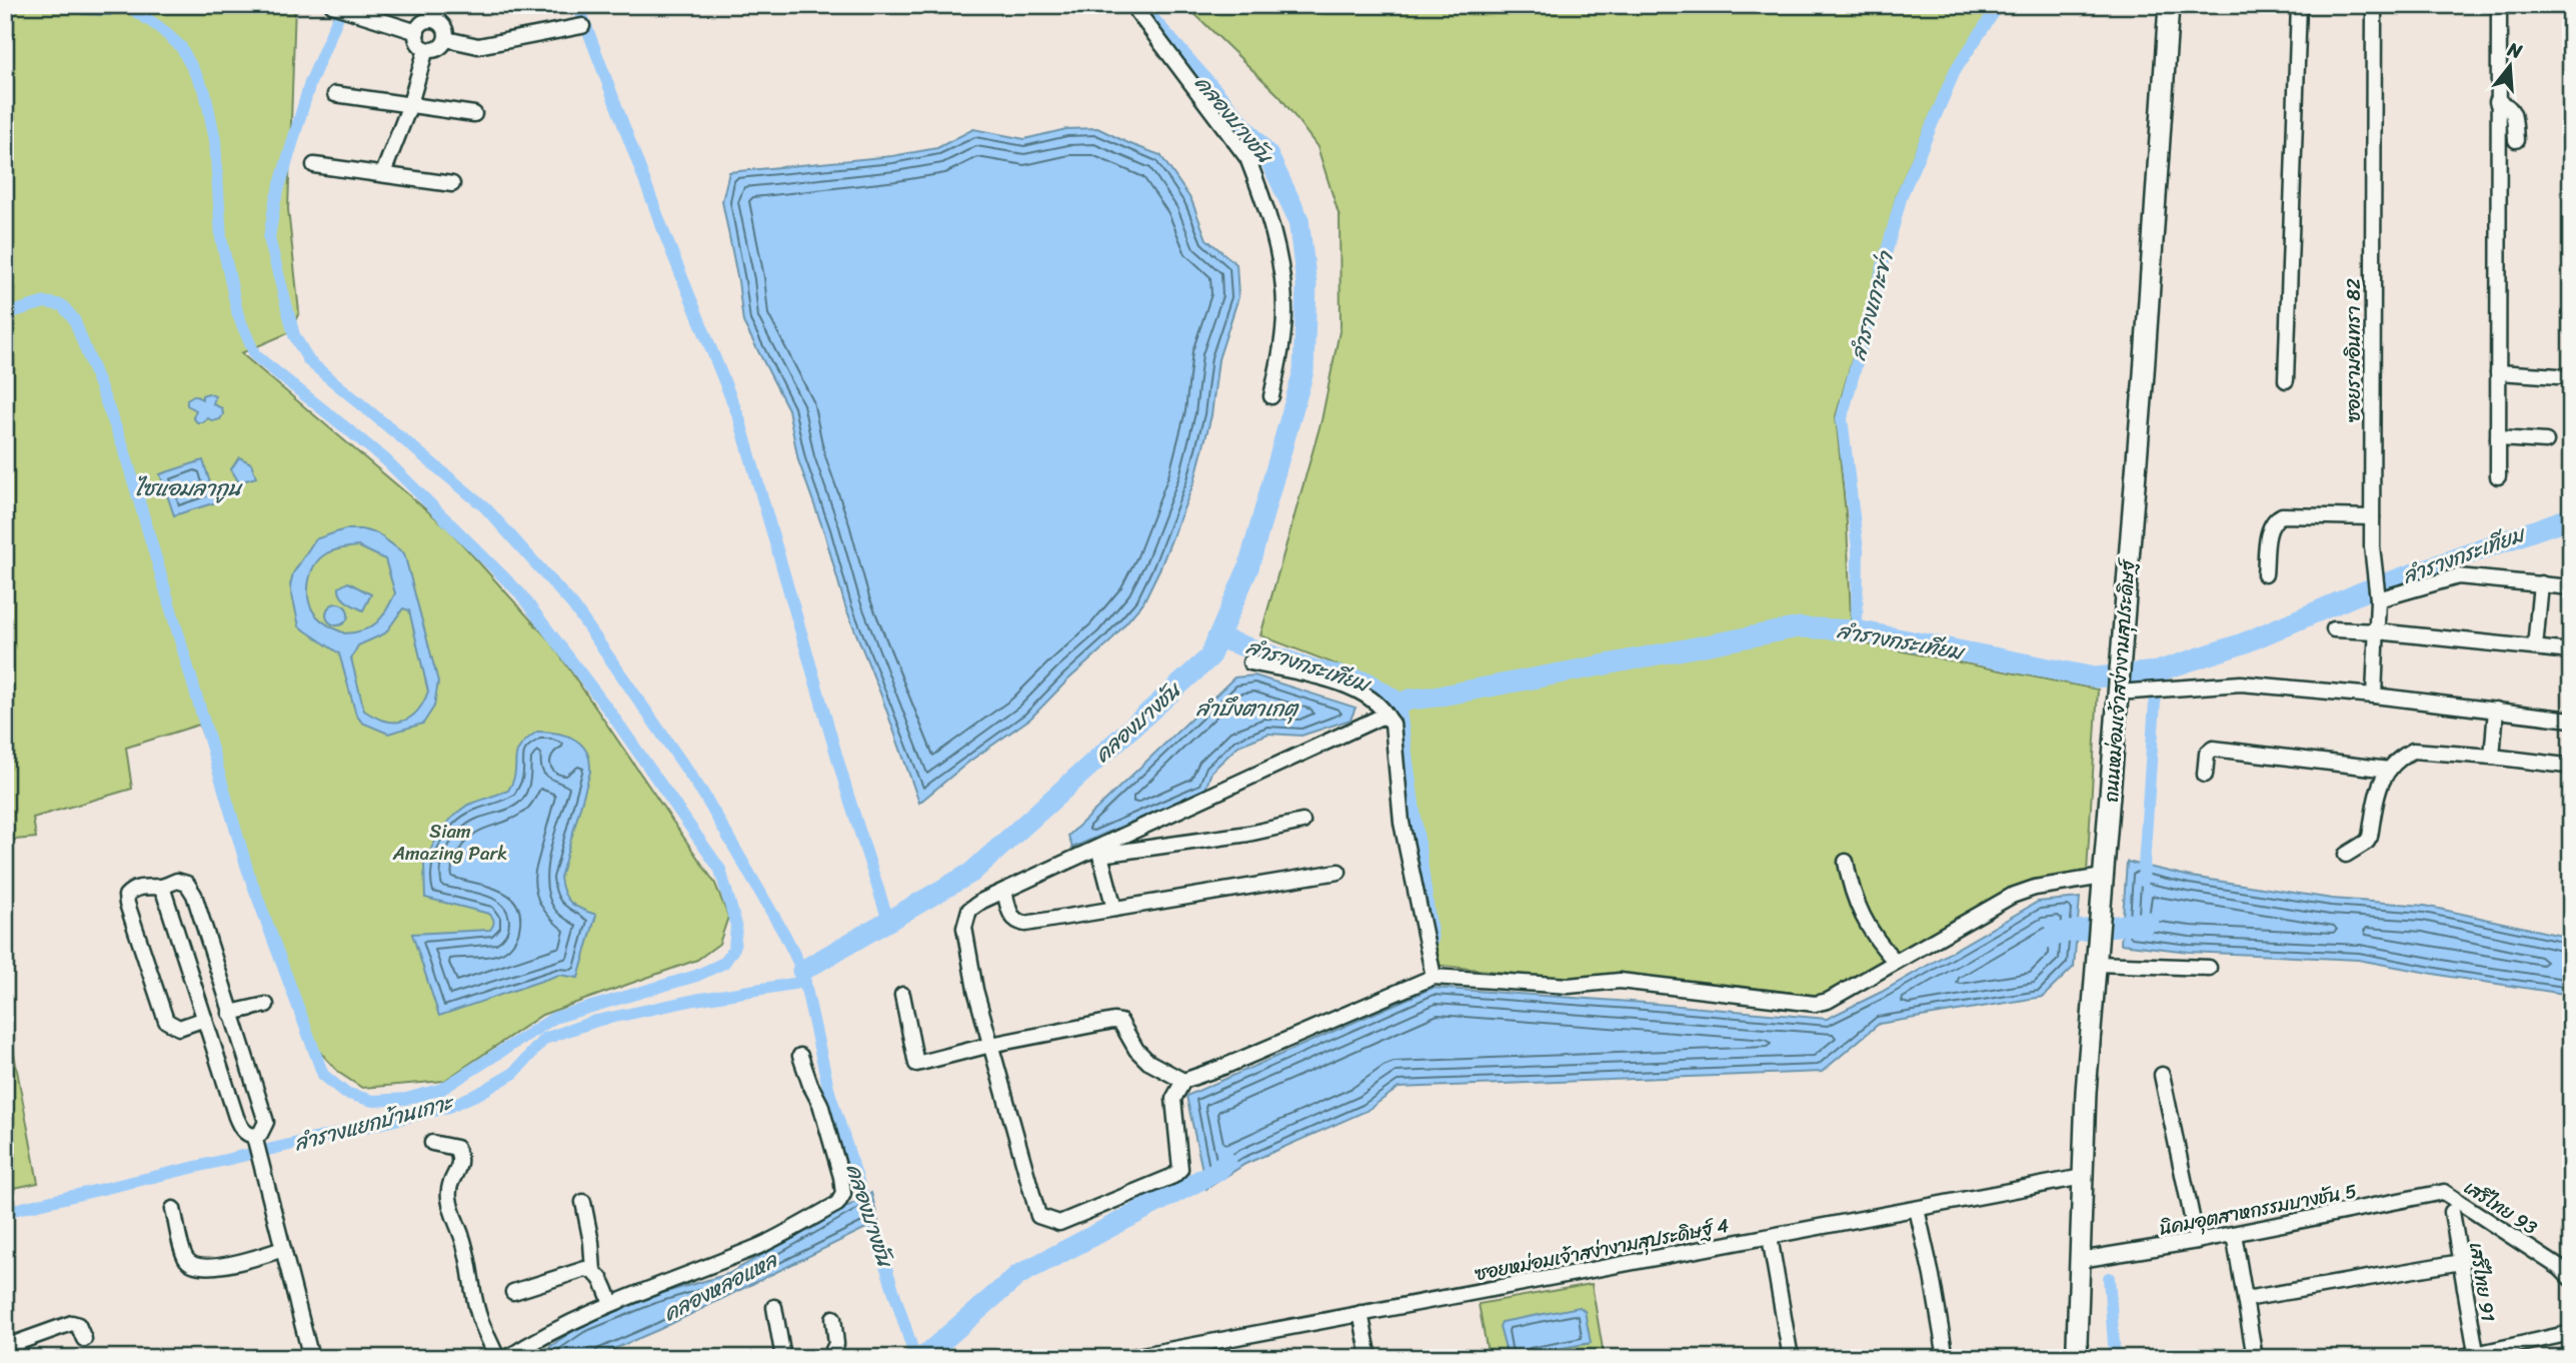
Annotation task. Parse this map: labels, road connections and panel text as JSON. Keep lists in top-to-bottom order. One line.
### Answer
{"streets":{"street":["ซอยรามอินทรา 82","ถนนหม่อมเจ้าสง่างามสุประดิษฐ์","เสรีไทย 93","นิคมอุตสาหกรรมบางชัน 5","ซอยหม่อมเจ้าสง่างามสุประดิษฐ์ 4","เสรีไทย 91"]},"crossings":[["ถนนหม่อมเจ้าสง่างามสุประดิษฐ์","นิคมอุตสาหกรรมบางชัน 5"],["ถนนหม่อมเจ้าสง่างามสุประดิษฐ์","ซอยหม่อมเจ้าสง่างามสุประดิษฐ์ 4"],["เสรีไทย 93","นิคมอุตสาหกรรมบางชัน 5"]],"water":["คลองบางชัน","ลำรางเกาะข่า","ไซแอมลากูน","ลำรางกระเทียม","ลำบึงตาเกตุ","ลำรางแยกบ้านเกาะ","คลองหลอแหล"],"parks":["Siam Amazing Park"],"north":"top"}
